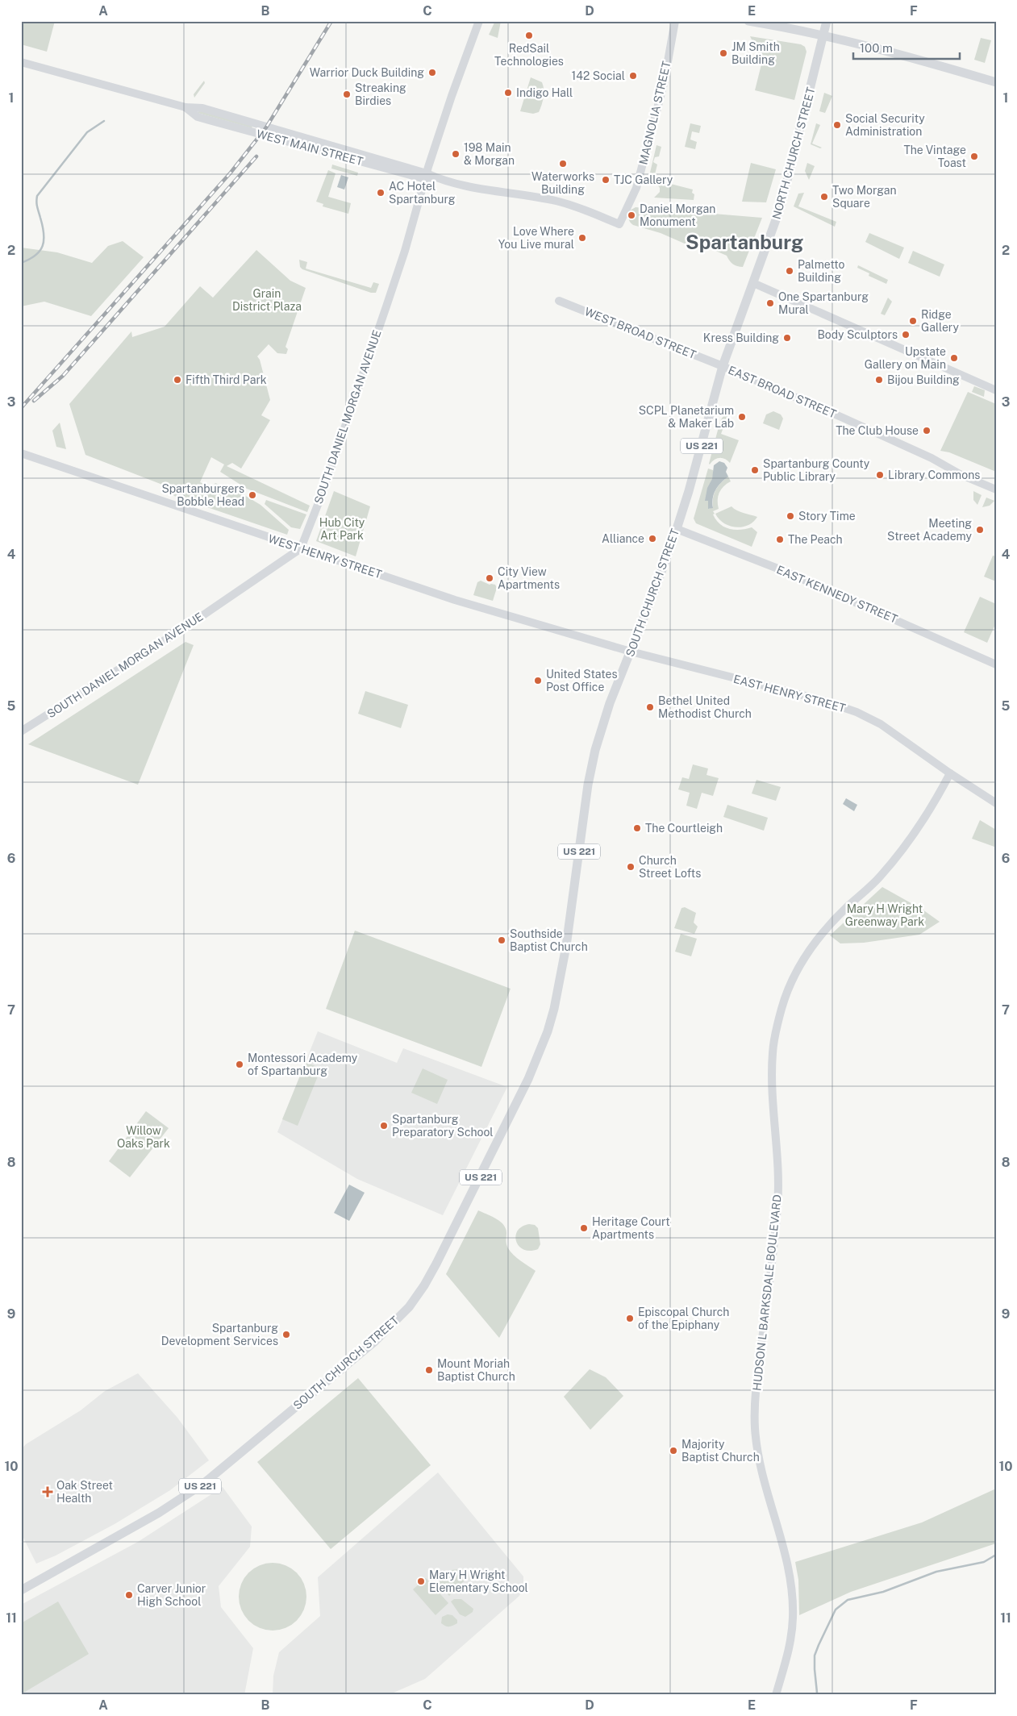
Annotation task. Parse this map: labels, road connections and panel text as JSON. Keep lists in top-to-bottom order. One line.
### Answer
{"streets":{"main road":["NORTH CHURCH STREET","US 221","SOUTH CHURCH STREET"],"street":["MAGNOLIA STREET","WEST MAIN STREET","WEST BROAD STREET","EAST BROAD STREET","SOUTH DANIEL MORGAN AVENUE","WEST HENRY STREET","EAST KENNEDY STREET","EAST HENRY STREET","HUDSON L BARKSDALE BOULEVARD"]},"crossings":[["MAGNOLIA STREET","WEST MAIN STREET"],["WEST MAIN STREET","SOUTH DANIEL MORGAN AVENUE"],["NORTH CHURCH STREET","SOUTH CHURCH STREET"],["WEST BROAD STREET","EAST BROAD STREET"],["WEST BROAD STREET","SOUTH CHURCH STREET"],["EAST BROAD STREET","SOUTH CHURCH STREET"],["SOUTH DANIEL MORGAN AVENUE","WEST HENRY STREET"],["WEST HENRY STREET","SOUTH CHURCH STREET"],["WEST HENRY STREET","EAST HENRY STREET"],["SOUTH CHURCH STREET","EAST KENNEDY STREET"],["SOUTH CHURCH STREET","EAST HENRY STREET"],["EAST HENRY STREET","HUDSON L BARKSDALE BOULEVARD"]],"districts":["Spartanburg"],"parks":["Grain District Plaza","Hub City Art Park","Mary H Wright Greenway Park","Willow Oaks Park"],"places":{"other":["RedSail Technologies","JM Smith Building","Warrior Duck Building","142 Social","Indigo Hall","Streaking Birdies","Social Security Administration","198 Main & Morgan","The Vintage Toast","Waterworks Building","TJC Gallery","AC Hotel Spartanburg","Two Morgan Square","Daniel Morgan Monument","Love Where You Live mural","Palmetto Building","One Spartanburg Mural","Ridge Gallery","Body Sculptors","Kress Building","Upstate Gallery on Main","Fifth Third Park","Bijou Building","SCPL Planetarium & Maker Lab","The Club House","Spartanburg County Public Library","Library Commons","Spartanburgers Bobble Head","Story Time","Meeting Street Academy","Alliance","The Peach","City View Apartments","United States Post Office","Bethel United Methodist Church","The Courtleigh","Church Street Lofts","Southside Baptist Church","Montessori Academy of Spartanburg","Spartanburg Preparatory School","Heritage Court Apartments","Episcopal Church of the Epiphany","Spartanburg Development Services","Mount Moriah Baptist Church","Majority Baptist Church","Mary H Wright Elementary School","Carver Junior High School"],"health":["Oak Street Health"]},"scale_bar":"100 m","grid":{"columns":["A","B","C","D","E","F"],"rows":["1","2","3","4","5","6","7","8","9","10","11"]}}
